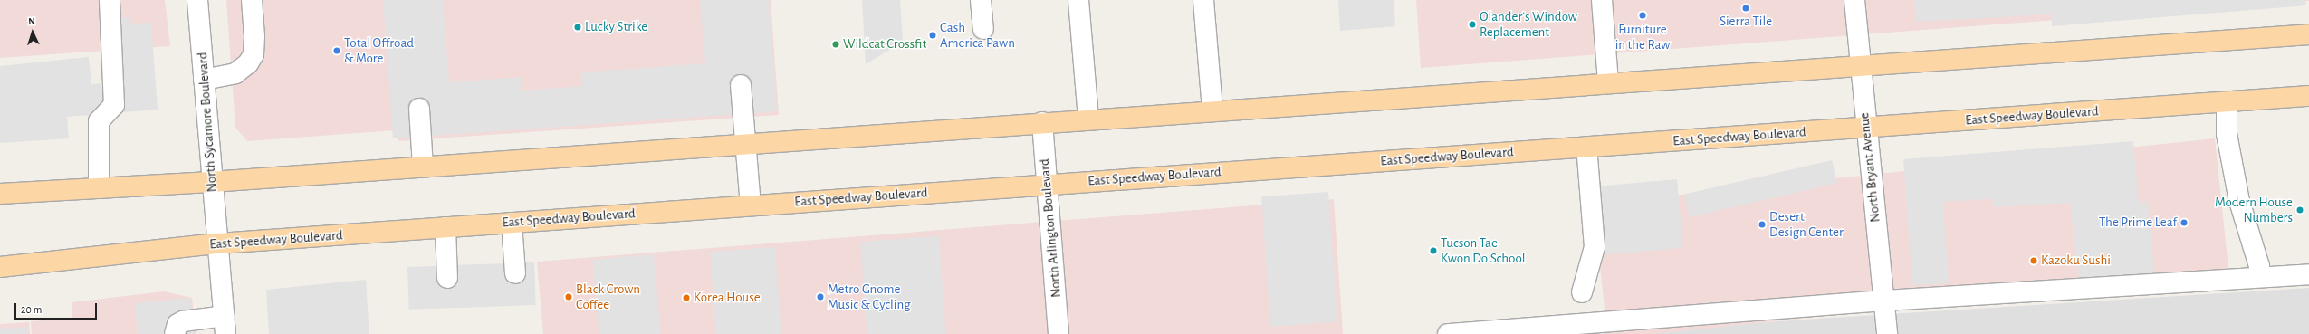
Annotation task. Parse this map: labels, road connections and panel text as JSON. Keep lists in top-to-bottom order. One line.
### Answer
{"streets":{"main road":["East Speedway Boulevard"],"street":["North Sycamore Boulevard","North Bryant Avenue","North Arlington Boulevard"]},"crossings":[["East Speedway Boulevard","North Sycamore Boulevard"],["East Speedway Boulevard","North Bryant Avenue"],["East Speedway Boulevard","North Arlington Boulevard"]],"places":["Sierra Tile","Furniture in the Raw","Olander's Window Replacement","Lucky Strike","Cash America Pawn","Wildcat Crossfit","Total Offroad & More","Modern House Numbers","The Prime Leaf","Desert Design Center","Tucson Tae Kwon Do School","Kazoku Sushi","Black Crown Coffee","Metro Gnome Music & Cycling","Korea House"],"scale_bar":"20 m","north":"top"}
